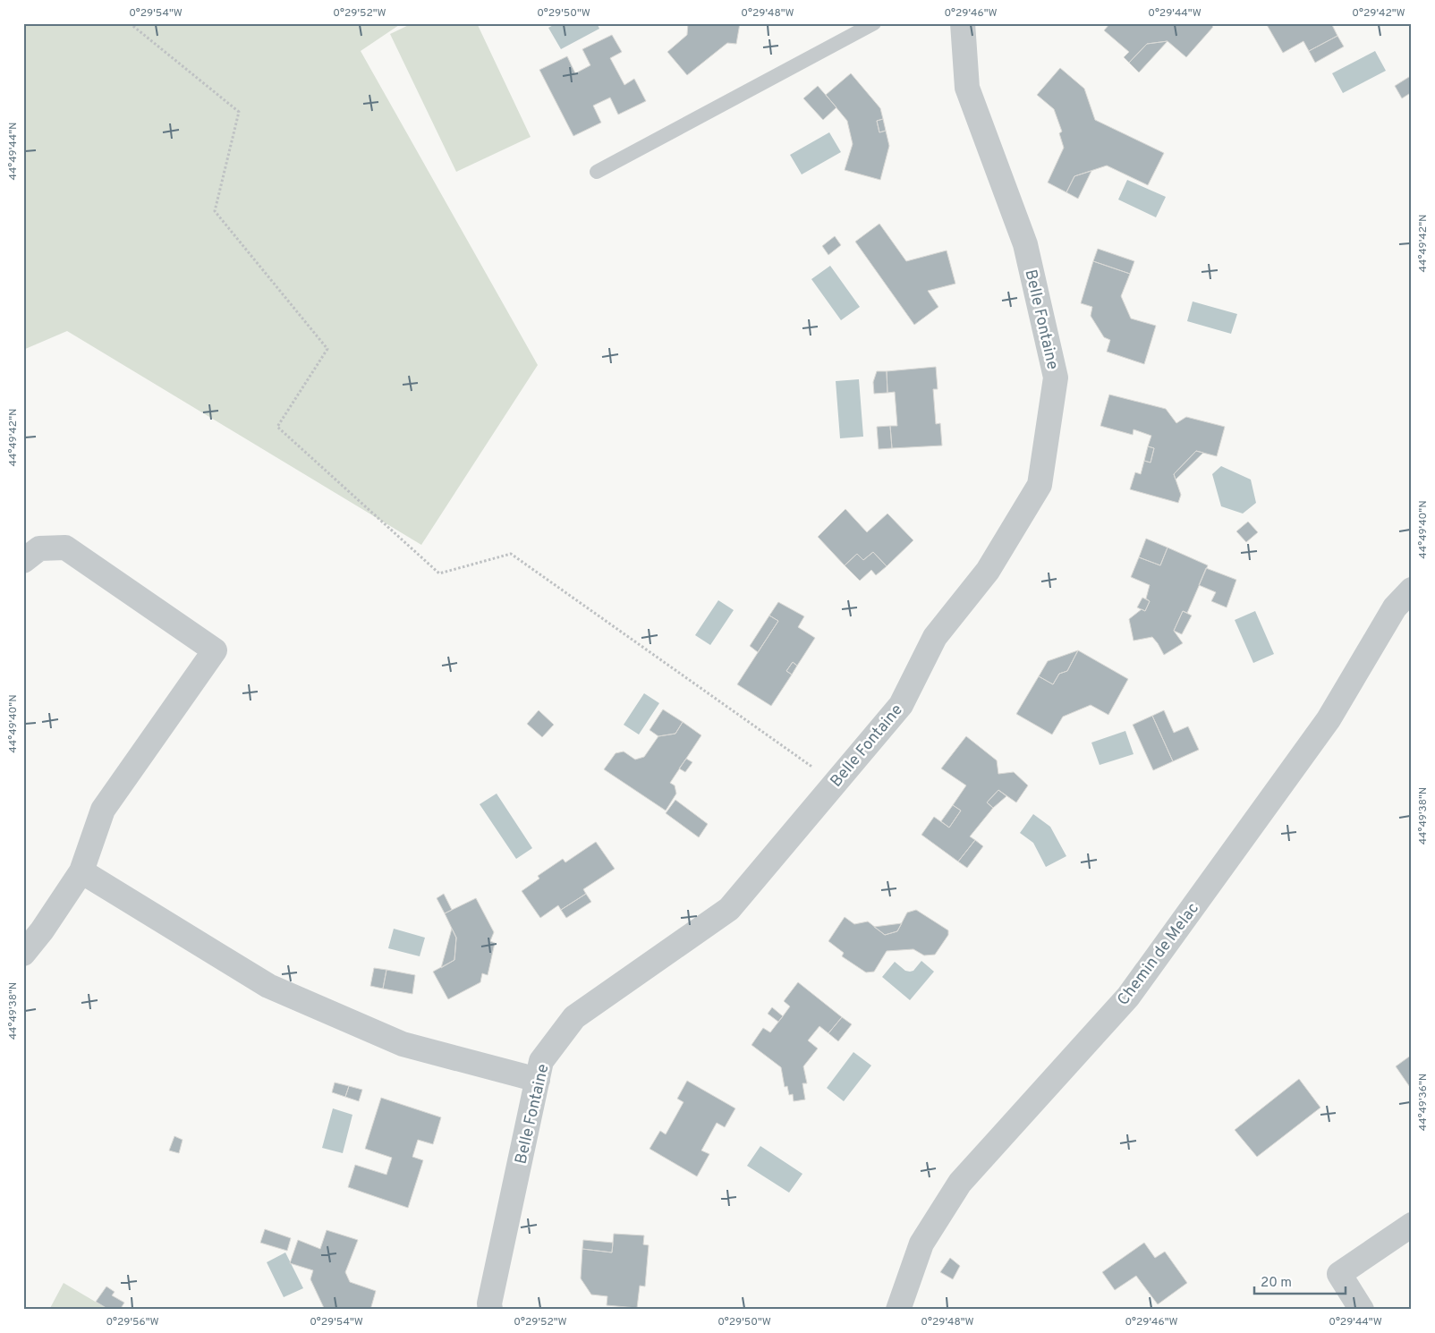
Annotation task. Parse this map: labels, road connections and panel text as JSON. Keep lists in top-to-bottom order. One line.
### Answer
{"streets":{"street":["Belle Fontaine","Chemin de Melac"]},"scale_bar":"20 m","coordinates":["0°29'54\"W","0°29'52\"W","0°29'50\"W","0°29'48\"W","0°29'46\"W","0°29'44\"W","0°29'42\"W","44°49'44\"N","44°49'42\"N","44°49'40\"N","44°49'38\"N","44°49'36\"N","0°29'56\"W"]}
